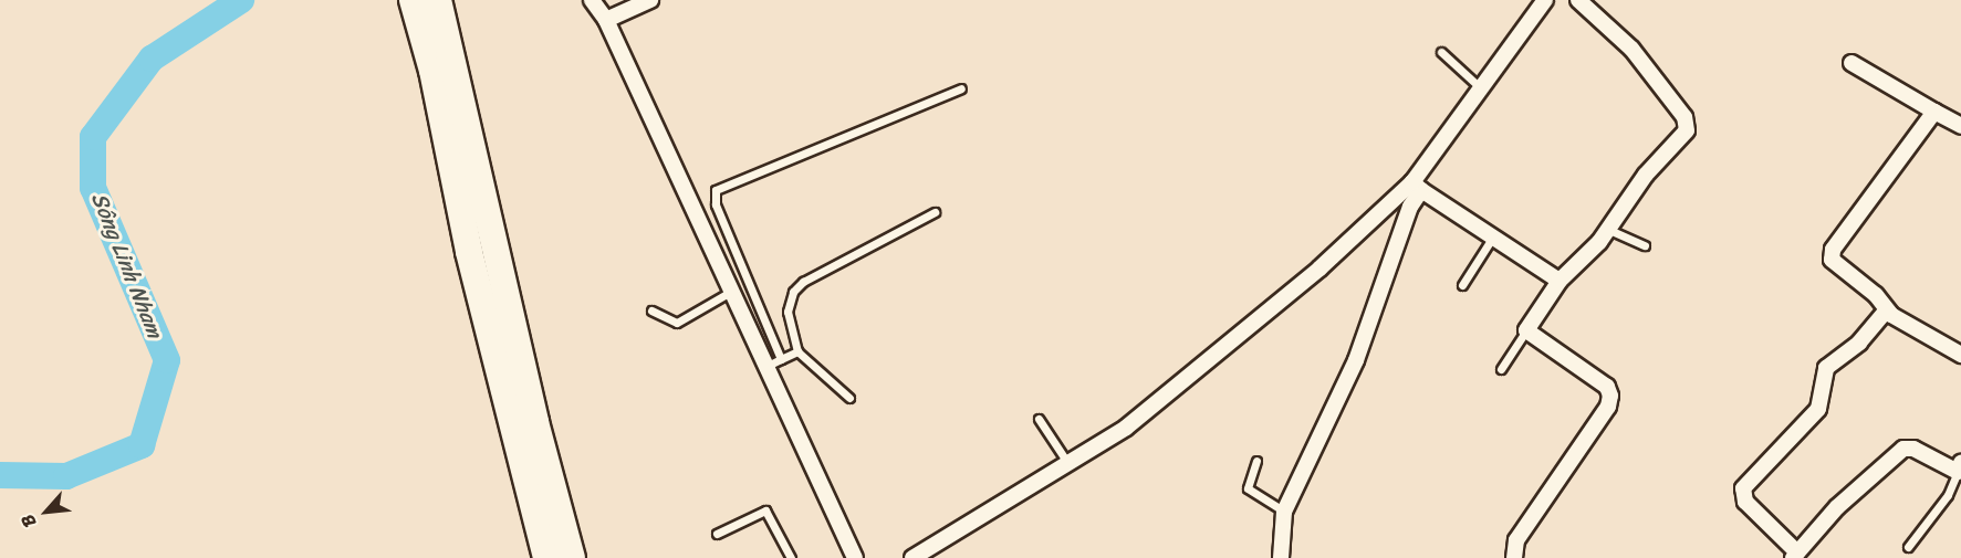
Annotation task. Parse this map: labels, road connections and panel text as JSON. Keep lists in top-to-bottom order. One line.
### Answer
{"water":["Sông Linh Nham"],"north":"bottom left"}
